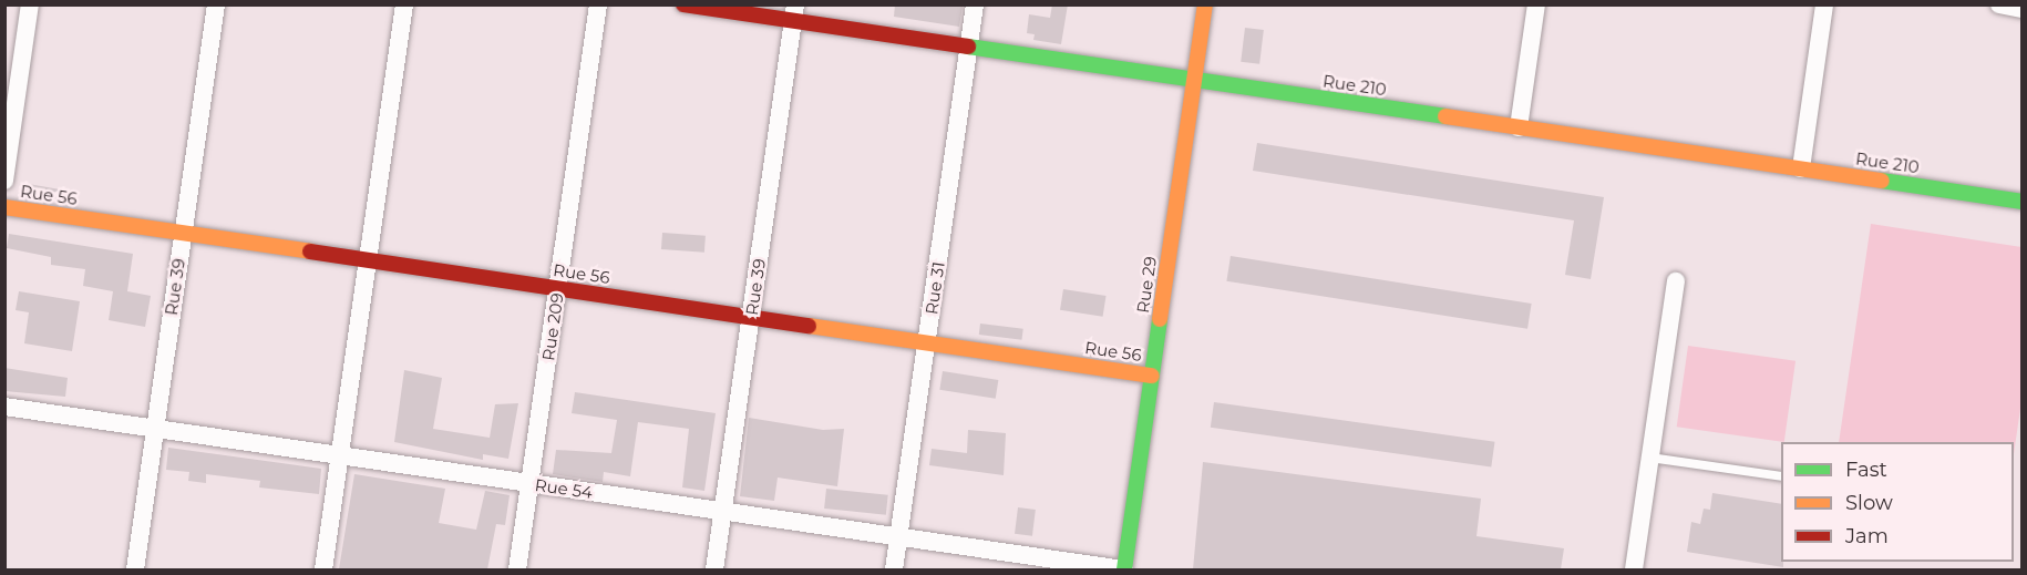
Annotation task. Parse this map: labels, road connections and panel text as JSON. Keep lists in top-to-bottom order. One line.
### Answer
{"streets":{"street":["Rue 210","Rue 56","Rue 29","Rue 39","Rue 31","Rue 209","Rue 54"]},"crossings":[["Rue 210","Rue 29"],["Rue 210","Rue 39"],["Rue 210","Rue 31"],["Rue 56","Rue 29"],["Rue 56","Rue 39"],["Rue 56","Rue 31"],["Rue 56","Rue 209"],["Rue 29","Rue 54"],["Rue 39","Rue 54"],["Rue 31","Rue 54"],["Rue 209","Rue 54"]],"legend":["Fast","Slow","Jam"]}
